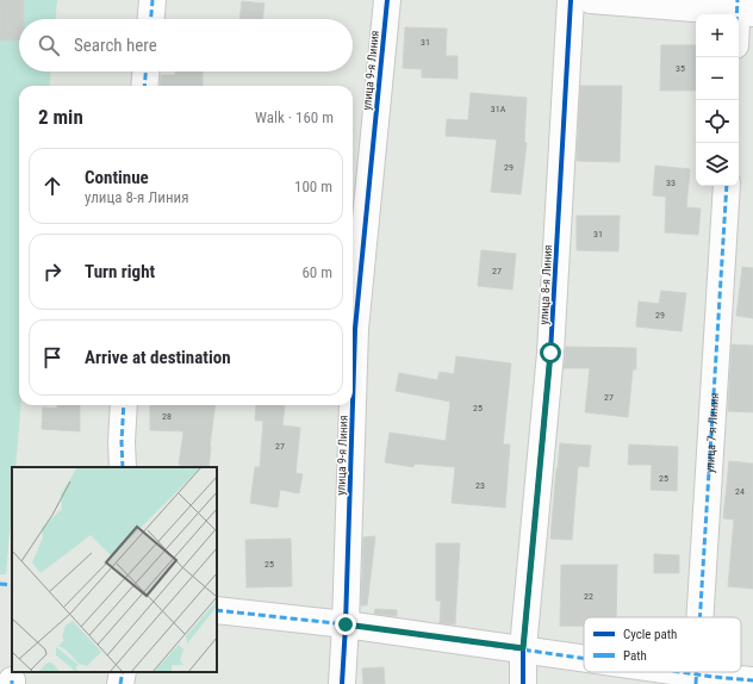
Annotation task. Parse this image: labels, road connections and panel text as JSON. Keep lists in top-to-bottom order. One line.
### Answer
{"streets":{"street":["улица 9-я Линия","улица 8-я Линия","улица 7-я Линия"]},"house_numbers":["31","35","31А","29","33","31","27","29","27","25","28","27","25","23","24","25","22"],"legend":["Cycle path","Path"],"page":{"map_buttons":["+","−"],"search":"Search here","heading":["2 min","Walk · 160 m"],"list":[["Continue","улица 8-я Линия","100 m"],["Turn right","60 m"],"Arrive at destination"]}}
